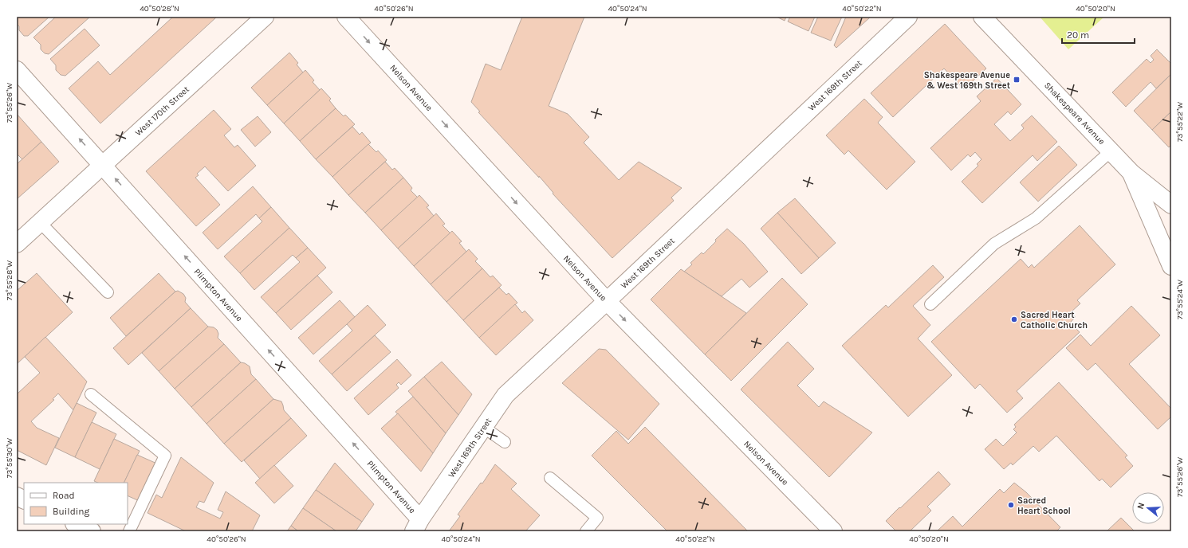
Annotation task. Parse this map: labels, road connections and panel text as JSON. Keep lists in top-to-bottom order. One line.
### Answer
{"streets":{"street":["West 169th Street","Nelson Avenue","West 170th Street","Shakespeare Avenue","Plimpton Avenue"]},"crossings":[["West 169th Street","Nelson Avenue"],["West 169th Street","Plimpton Avenue"],["West 170th Street","Plimpton Avenue"]],"one_way":["Nelson Avenue","Plimpton Avenue"],"places":{"transit":["Shakespeare Avenue & West 169th Street"],"other":["Sacred Heart Catholic Church","Sacred Heart School"]},"legend":["Road","Building"],"scale_bar":"20 m","north":"left","coordinates":["40°50'28\"N","40°50'26\"N","40°50'24\"N","40°50'22\"N","40°50'20\"N","73°55'26\"W","73°55'22\"W","73°55'28\"W","73°55'24\"W","73°55'30\"W"]}
